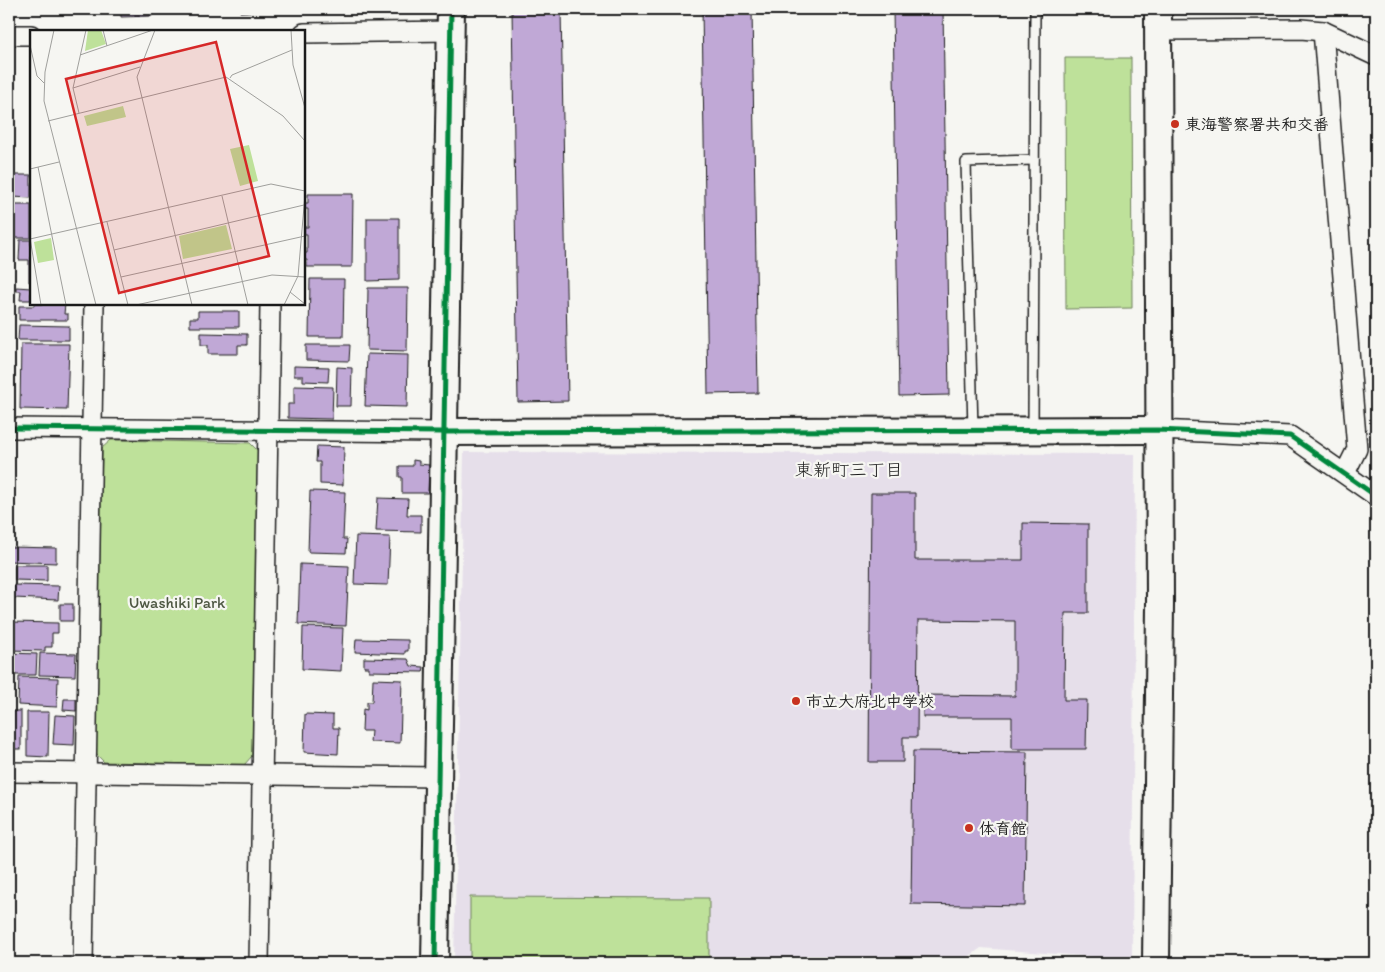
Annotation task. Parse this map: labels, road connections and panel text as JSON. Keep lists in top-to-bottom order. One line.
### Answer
{"districts":["東新町三丁目"],"parks":["Uwashiki Park"],"places":["東海警察署共和交番","市立大府北中学校","体育館"]}
